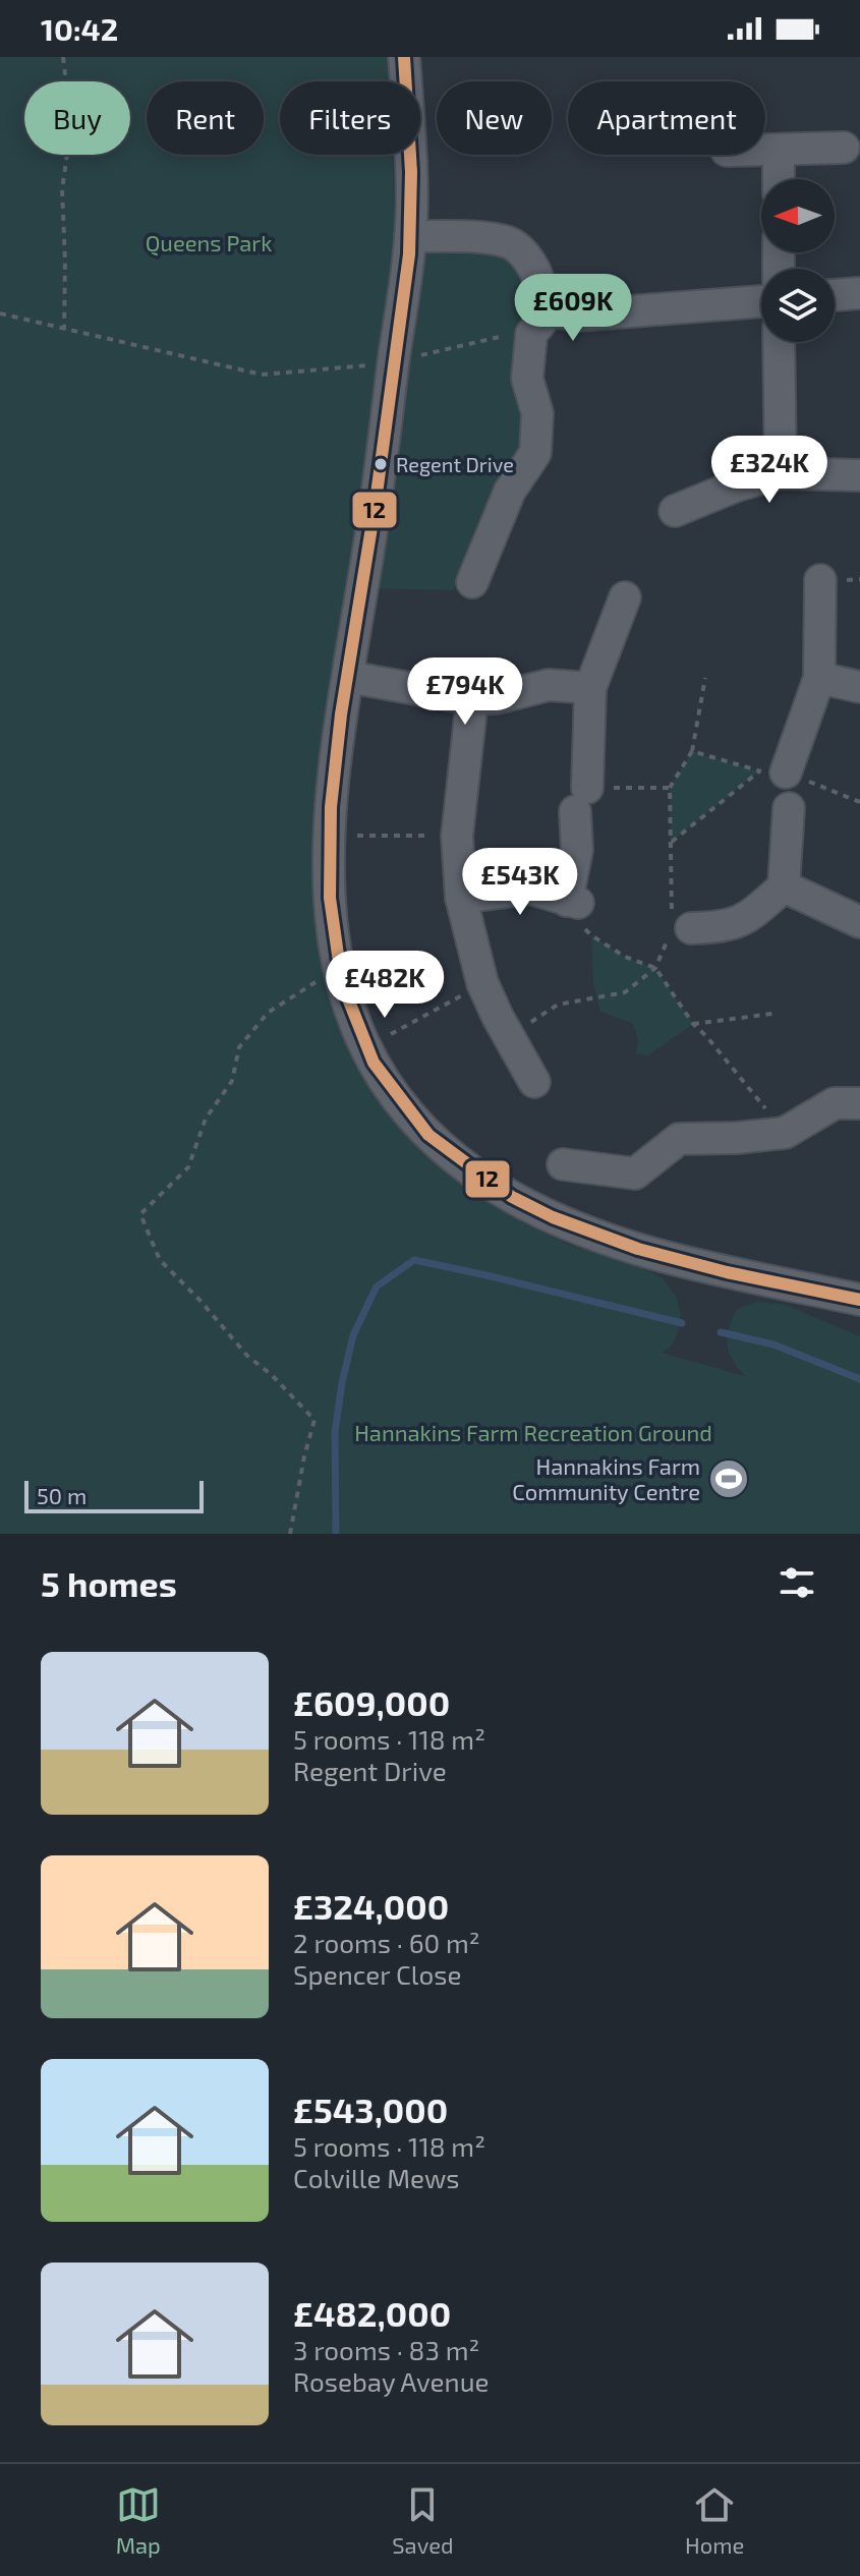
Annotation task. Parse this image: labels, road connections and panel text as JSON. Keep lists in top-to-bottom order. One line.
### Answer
{"parks":["Queens Park","Hannakins Farm Recreation Ground"],"places":{"other":["Regent Drive"],"sports":["Hannakins Farm Community Centre"]},"lines":["transit line 12"],"scale_bar":"50 m","north":"left","page":{"status":"10:42","chip":["Buy","Rent","Filters","New","Apartment"],"price":["£609K","£324K","£794K","£543K","£482K"],"scale":"50 m","heading":"5 homes","list":[{"name":"£609,000","note":"5 rooms · 118 m² · Regent Drive"},{"name":"£324,000","note":"2 rooms · 60 m² · Spencer Close"},{"name":"£543,000","note":"5 rooms · 118 m² · Colville Mews"},{"name":"£482,000","note":"3 rooms · 83 m² · Rosebay Avenue"}],"tabs":["Map","Saved","Home"]}}
